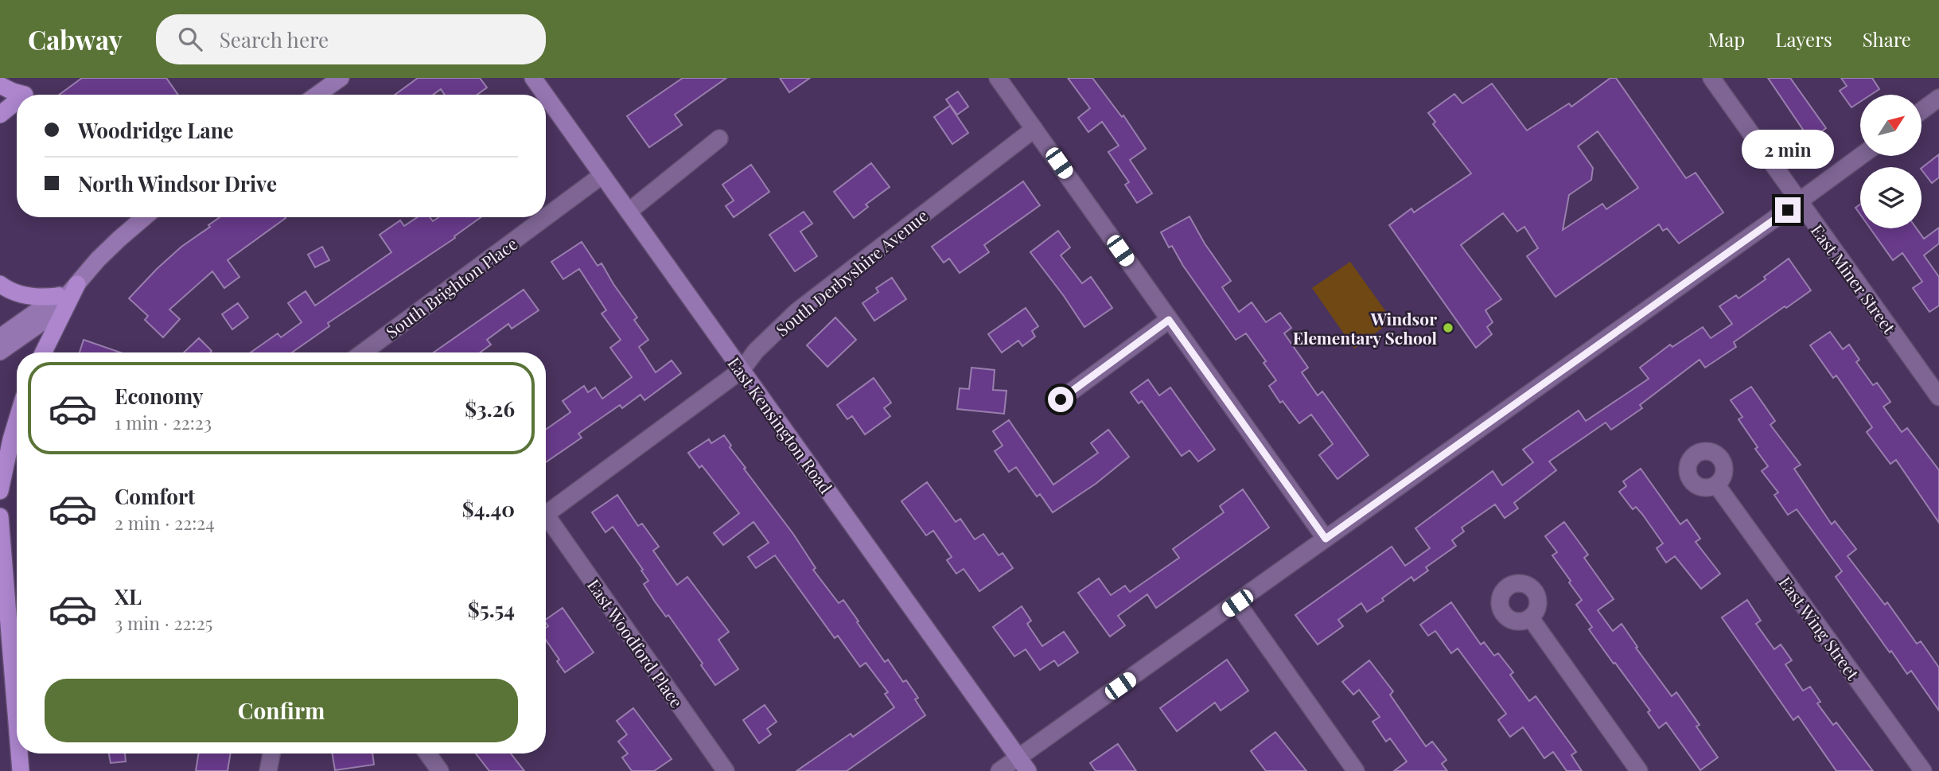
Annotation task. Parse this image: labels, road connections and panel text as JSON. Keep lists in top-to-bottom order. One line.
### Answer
{"streets":{"main road":["East Kensington Road"],"street":["South Derbyshire Avenue","East Miner Street","South Brighton Place","East Wing Street","East Woodford Place"]},"crossings":[["South Derbyshire Avenue","East Kensington Road"],["South Brighton Place","East Kensington Road"]],"places":["Windsor Elementary School"],"north":"top right","page":{"header":"Cabway","search":"Search here","nav":["Map","Layers","Share"],"banner":["Woodridge Lane","North Windsor Drive"],"bubble":"2 min","list":[{"name":"Economy","note":"1 min · 22:23","value":"$3.26"},{"name":"Comfort","note":"2 min · 22:24","value":"$4.40"},{"name":"XL","note":"3 min · 22:25","value":"$5.54"}],"buttons":"Confirm"}}
